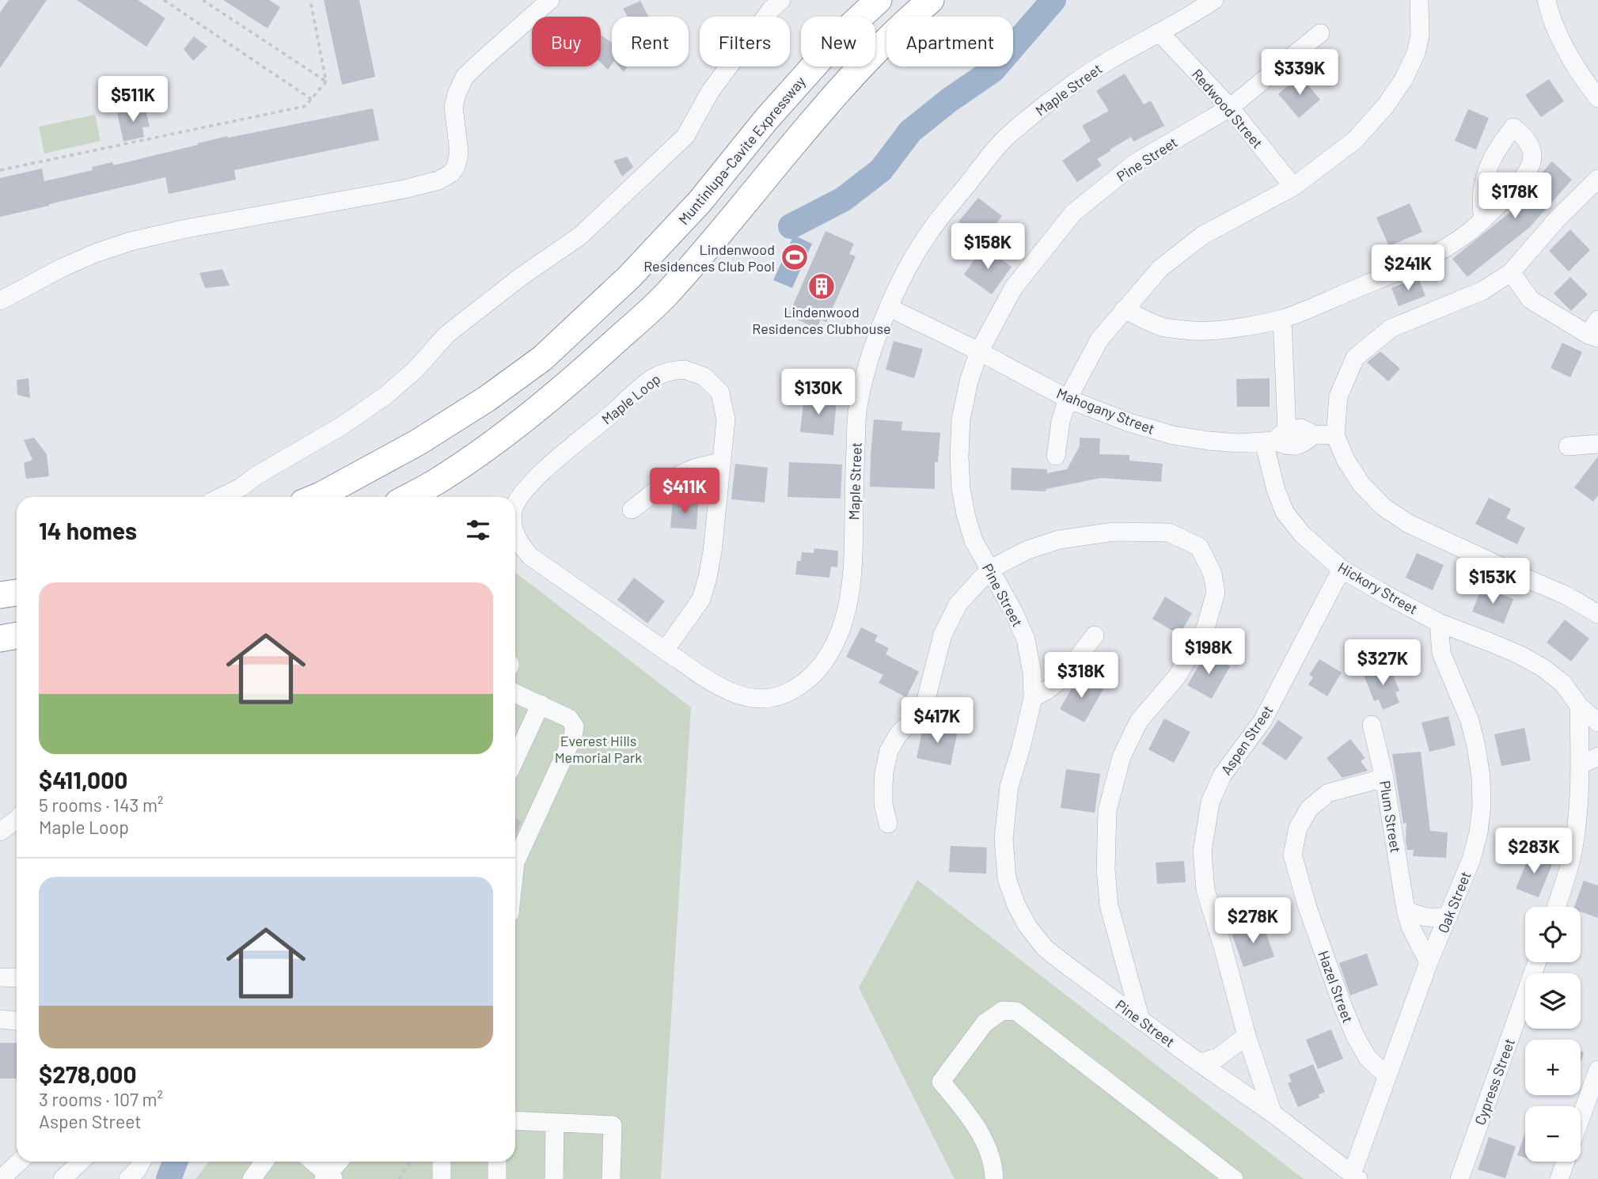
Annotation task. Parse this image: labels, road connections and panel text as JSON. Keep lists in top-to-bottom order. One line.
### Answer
{"streets":{"highway":["Muntinlupa-Cavite Expressway"],"street":["Maple Street","Redwood Street","Pine Street","Maple Loop","Mahogany Street","Hickory Street","Aspen Street","Plum Street","Oak Street","Hazel Street","Cypress Street"]},"crossings":[["Maple Street","Redwood Street"],["Maple Street","Maple Loop"],["Maple Street","Mahogany Street"],["Redwood Street","Pine Street"],["Pine Street","Mahogany Street"],["Pine Street","Aspen Street"],["Pine Street","Oak Street"],["Mahogany Street","Hickory Street"],["Hickory Street","Aspen Street"],["Hickory Street","Oak Street"],["Plum Street","Oak Street"],["Plum Street","Hazel Street"],["Oak Street","Hazel Street"]],"parks":["Everest Hills Memorial Park"],"places":{"sports":["Lindenwood Residences Club Pool"],"building":["Lindenwood Residences Clubhouse"]},"page":{"chip":["Buy","Rent","Filters","New","Apartment"],"price":["$339K","$511K","$178K","$158K","$241K","$130K","$411K","$153K","$198K","$327K","$318K","$417K","$283K","$278K"],"heading":"14 homes","list":[{"name":"$411,000","note":"5 rooms · 143 m² · Maple Loop"},{"name":"$278,000","note":"3 rooms · 107 m² · Aspen Street"}],"map_buttons":["+","−"]}}
